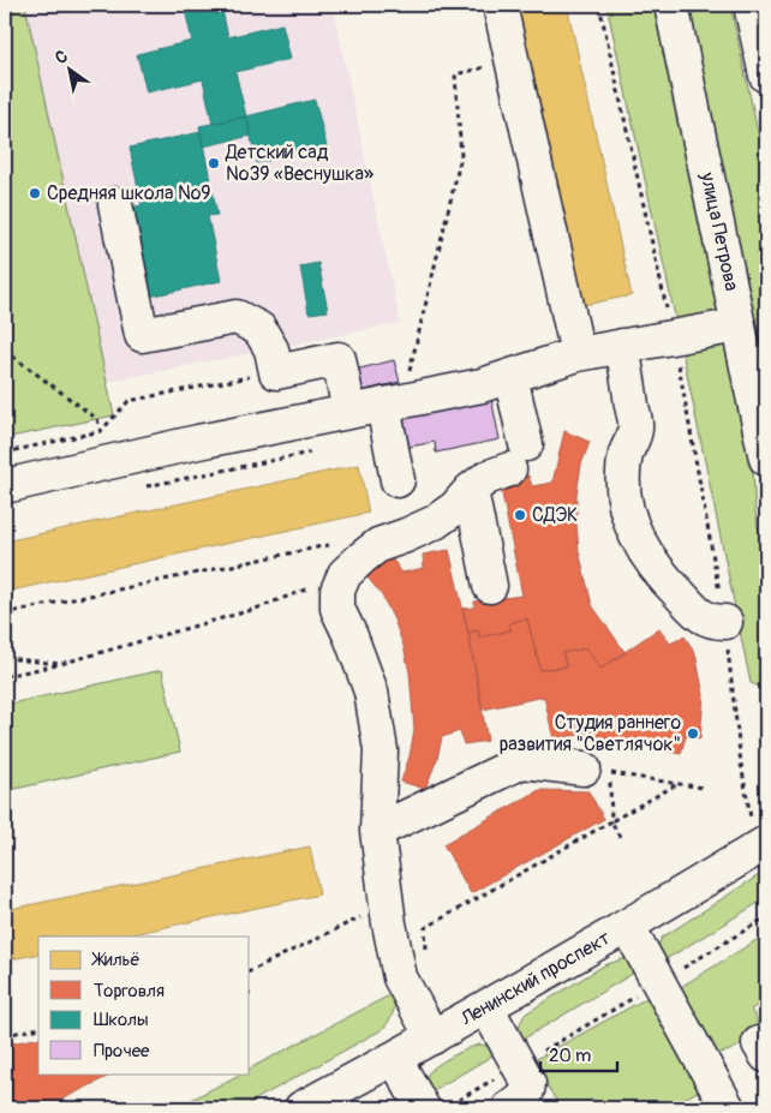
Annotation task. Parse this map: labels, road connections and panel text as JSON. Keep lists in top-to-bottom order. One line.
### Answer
{"streets":{"main road":["улица Петрова","Ленинский проспект"]},"places":["Детский сад №39 «Веснушка»","Средняя школа №9","СДЭК","Студия раннего развития \"Светлячок\""],"legend":["Жильё","Торговля","Школы","Прочее"],"scale_bar":"20 m","north":"top left"}
